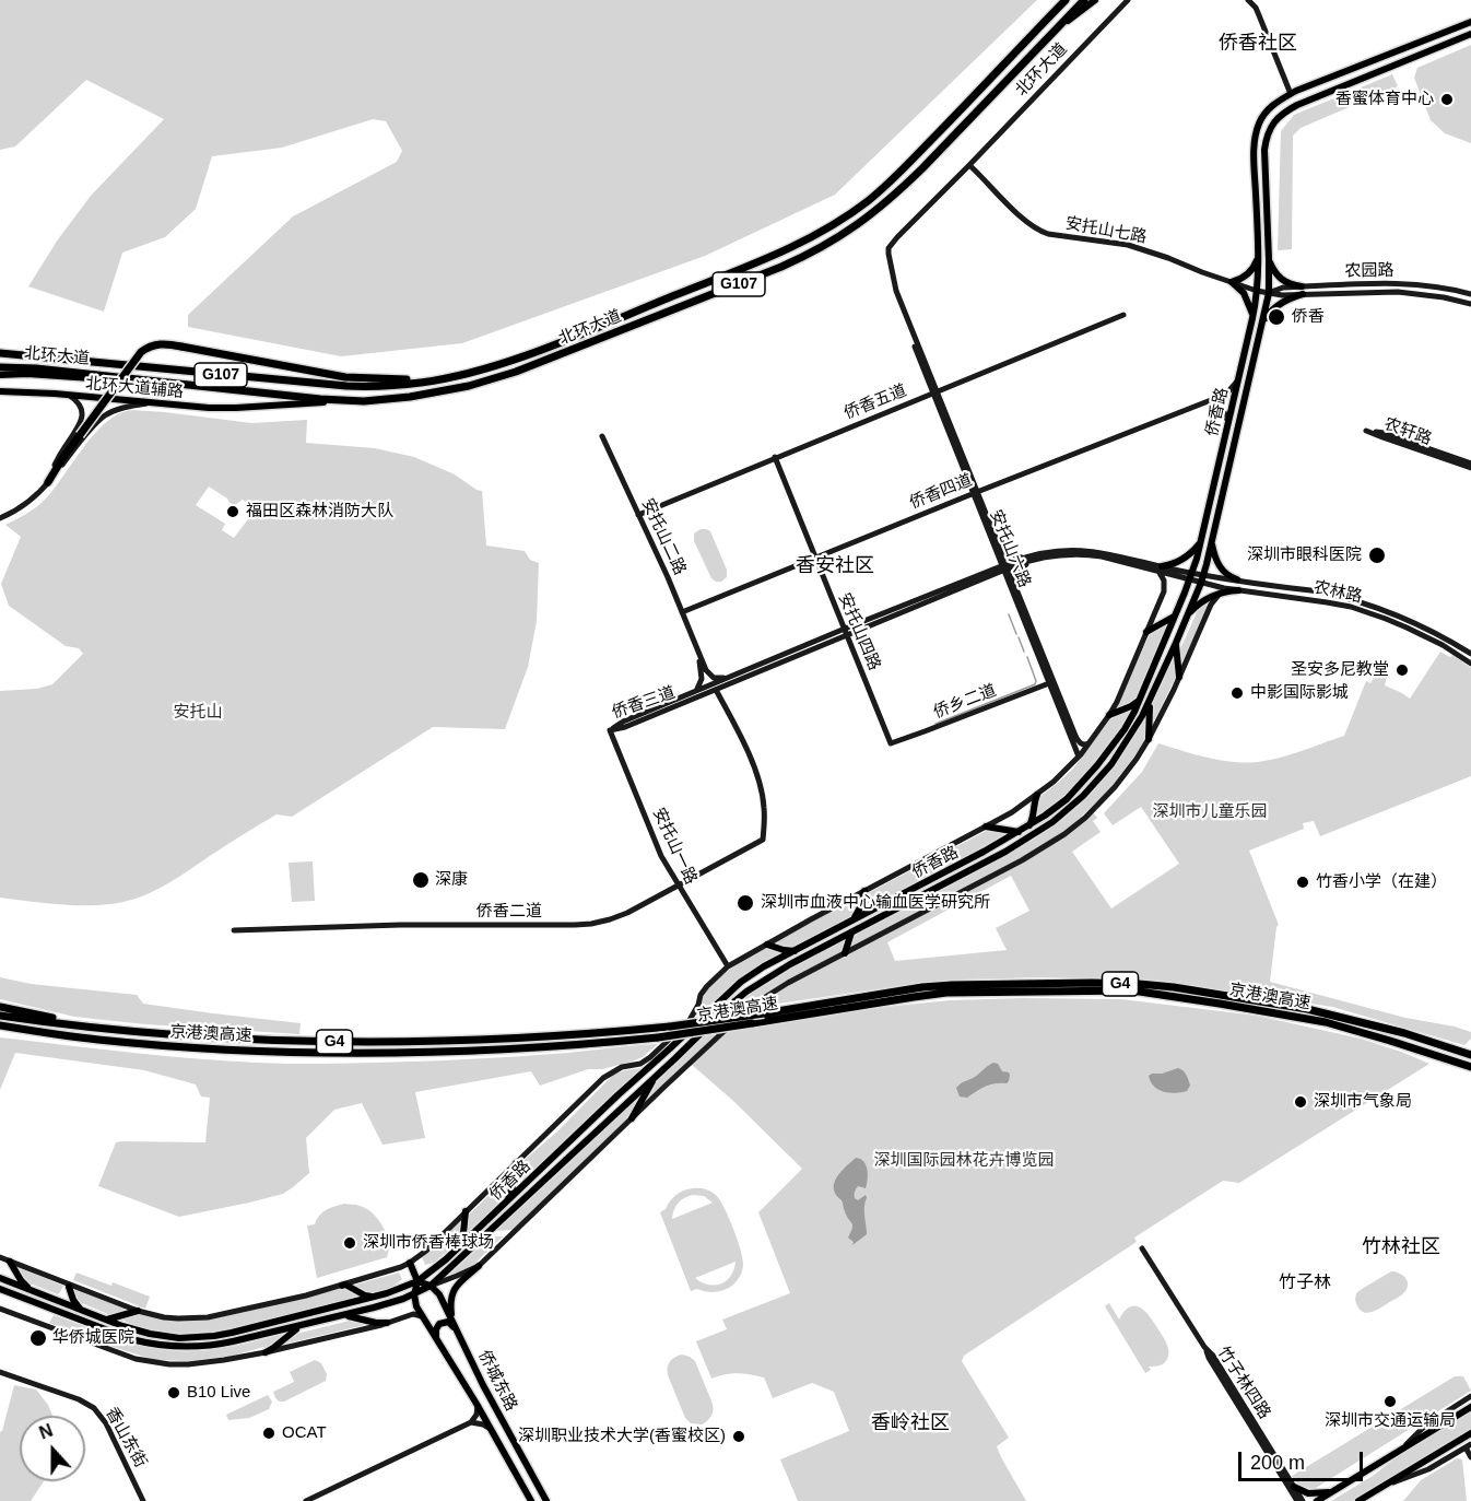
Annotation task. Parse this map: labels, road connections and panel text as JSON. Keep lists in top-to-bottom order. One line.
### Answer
{"streets":{"highway":["北环大道","G107","G4","京港澳高速"],"main road":["北环大道辅路","侨香路","侨城东路"],"street":["安托山七路","农园路","侨香五道","农轩路","侨香四道","安托山二路","安托山六路","农林路","安托山四路","侨乡二道","侨香三道","安托山一路","侨香二道","竹子林四路","香山东街"]},"crossings":[["北环大道","安托山七路"],["北环大道","北环大道辅路"],["北环大道","安托山六路"],["安托山七路","农园路"],["安托山七路","侨香路"],["农园路","侨香路"],["侨香五道","安托山二路"],["侨香五道","安托山六路"],["侨香五道","安托山四路"],["侨香路","侨香四道"],["侨香路","农林路"],["侨香路","侨香三道"],["侨香路","侨城东路"],["侨香四道","安托山二路"],["侨香四道","安托山六路"],["侨香四道","安托山四路"],["安托山六路","侨乡二道"],["安托山六路","侨香三道"],["农林路","侨香三道"],["安托山四路","侨乡二道"],["安托山四路","侨香三道"],["侨香三道","安托山一路"],["侨香三道","侨香二道"],["安托山一路","侨香二道"]],"districts":["侨香社区","香安社区","竹林社区","竹子林","香岭社区"],"parks":["安托山","深圳市儿童乐园","深圳国际园林花卉博览园"],"places":["香蜜体育中心","侨香","福田区森林消防大队","深圳市眼科医院","圣安多尼教堂","中影国际影城","深康","竹香小学（在建）","深圳市血液中心输血医学研究所","深圳市气象局","深圳市侨香棒球场","华侨城医院","B10 Live","深圳市交通运输局","OCAT","深圳职业技术大学(香蜜校区)"],"scale_bar":"200 m","north":"top"}
